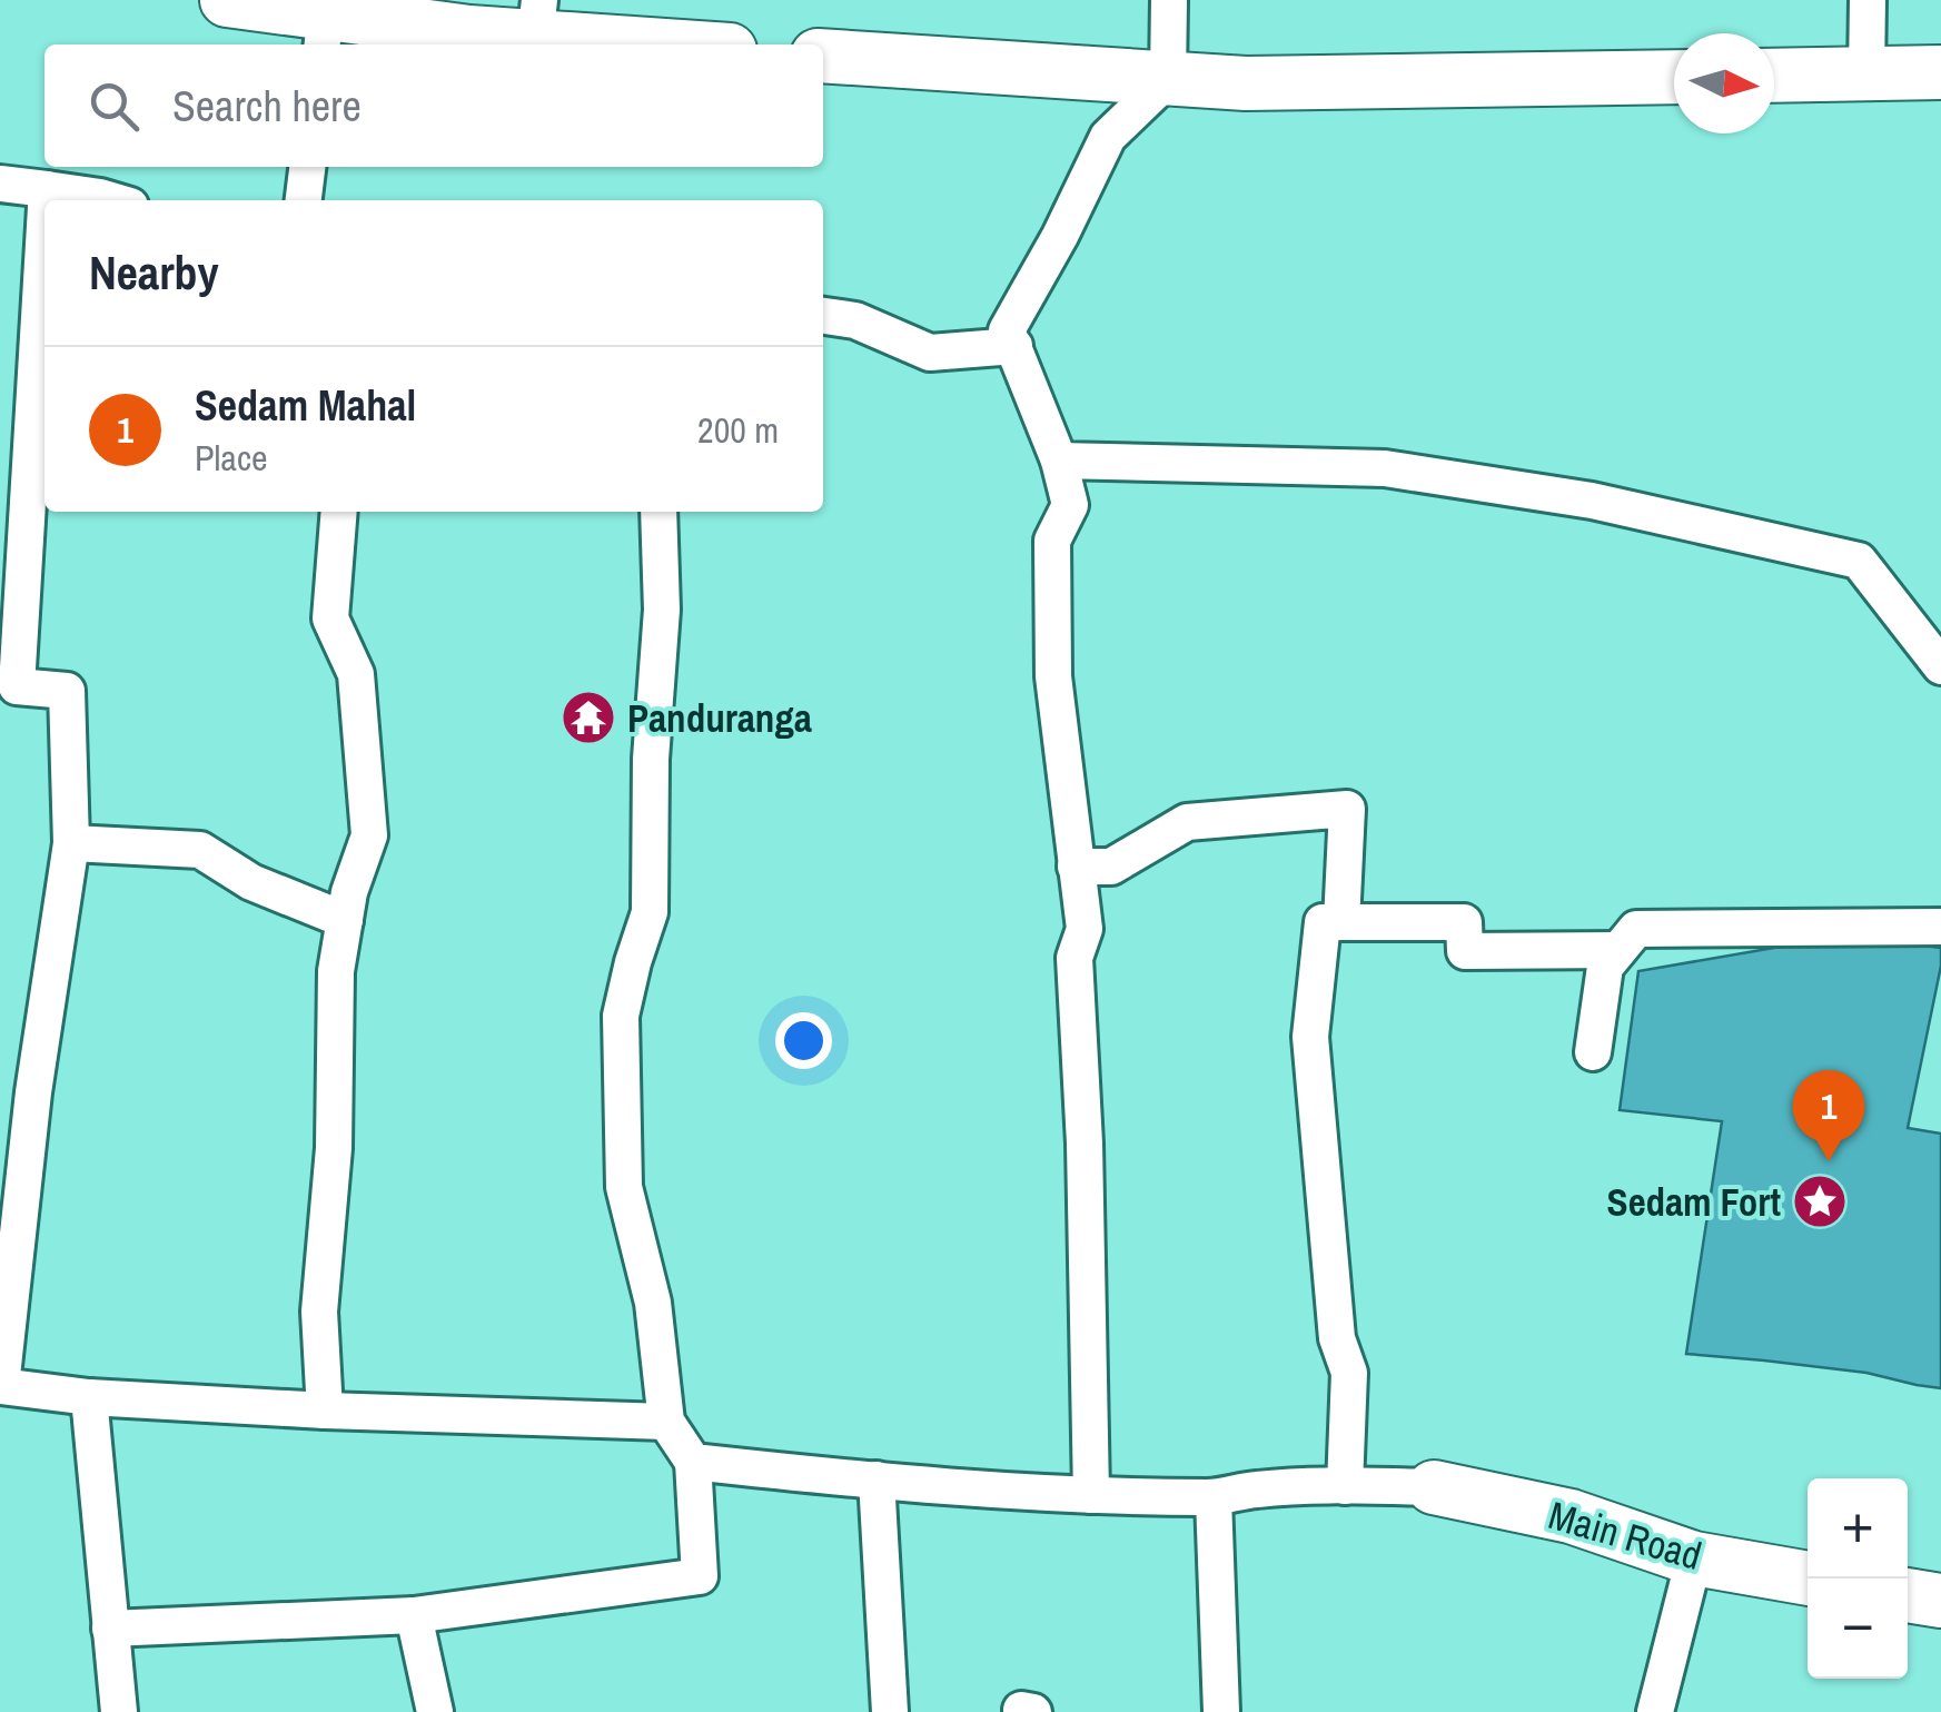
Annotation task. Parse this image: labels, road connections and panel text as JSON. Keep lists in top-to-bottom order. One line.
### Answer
{"streets":{"street":["Main Road"]},"places":{"temple":["Panduranga"],"place":["Sedam Fort"]},"north":"right","page":{"search":"Search here","heading":"Nearby","list":[{"mark":"1","name":"Sedam Mahal","note":"Place","value":"200 m"}],"pins":"1","map_buttons":["+","−"]}}
